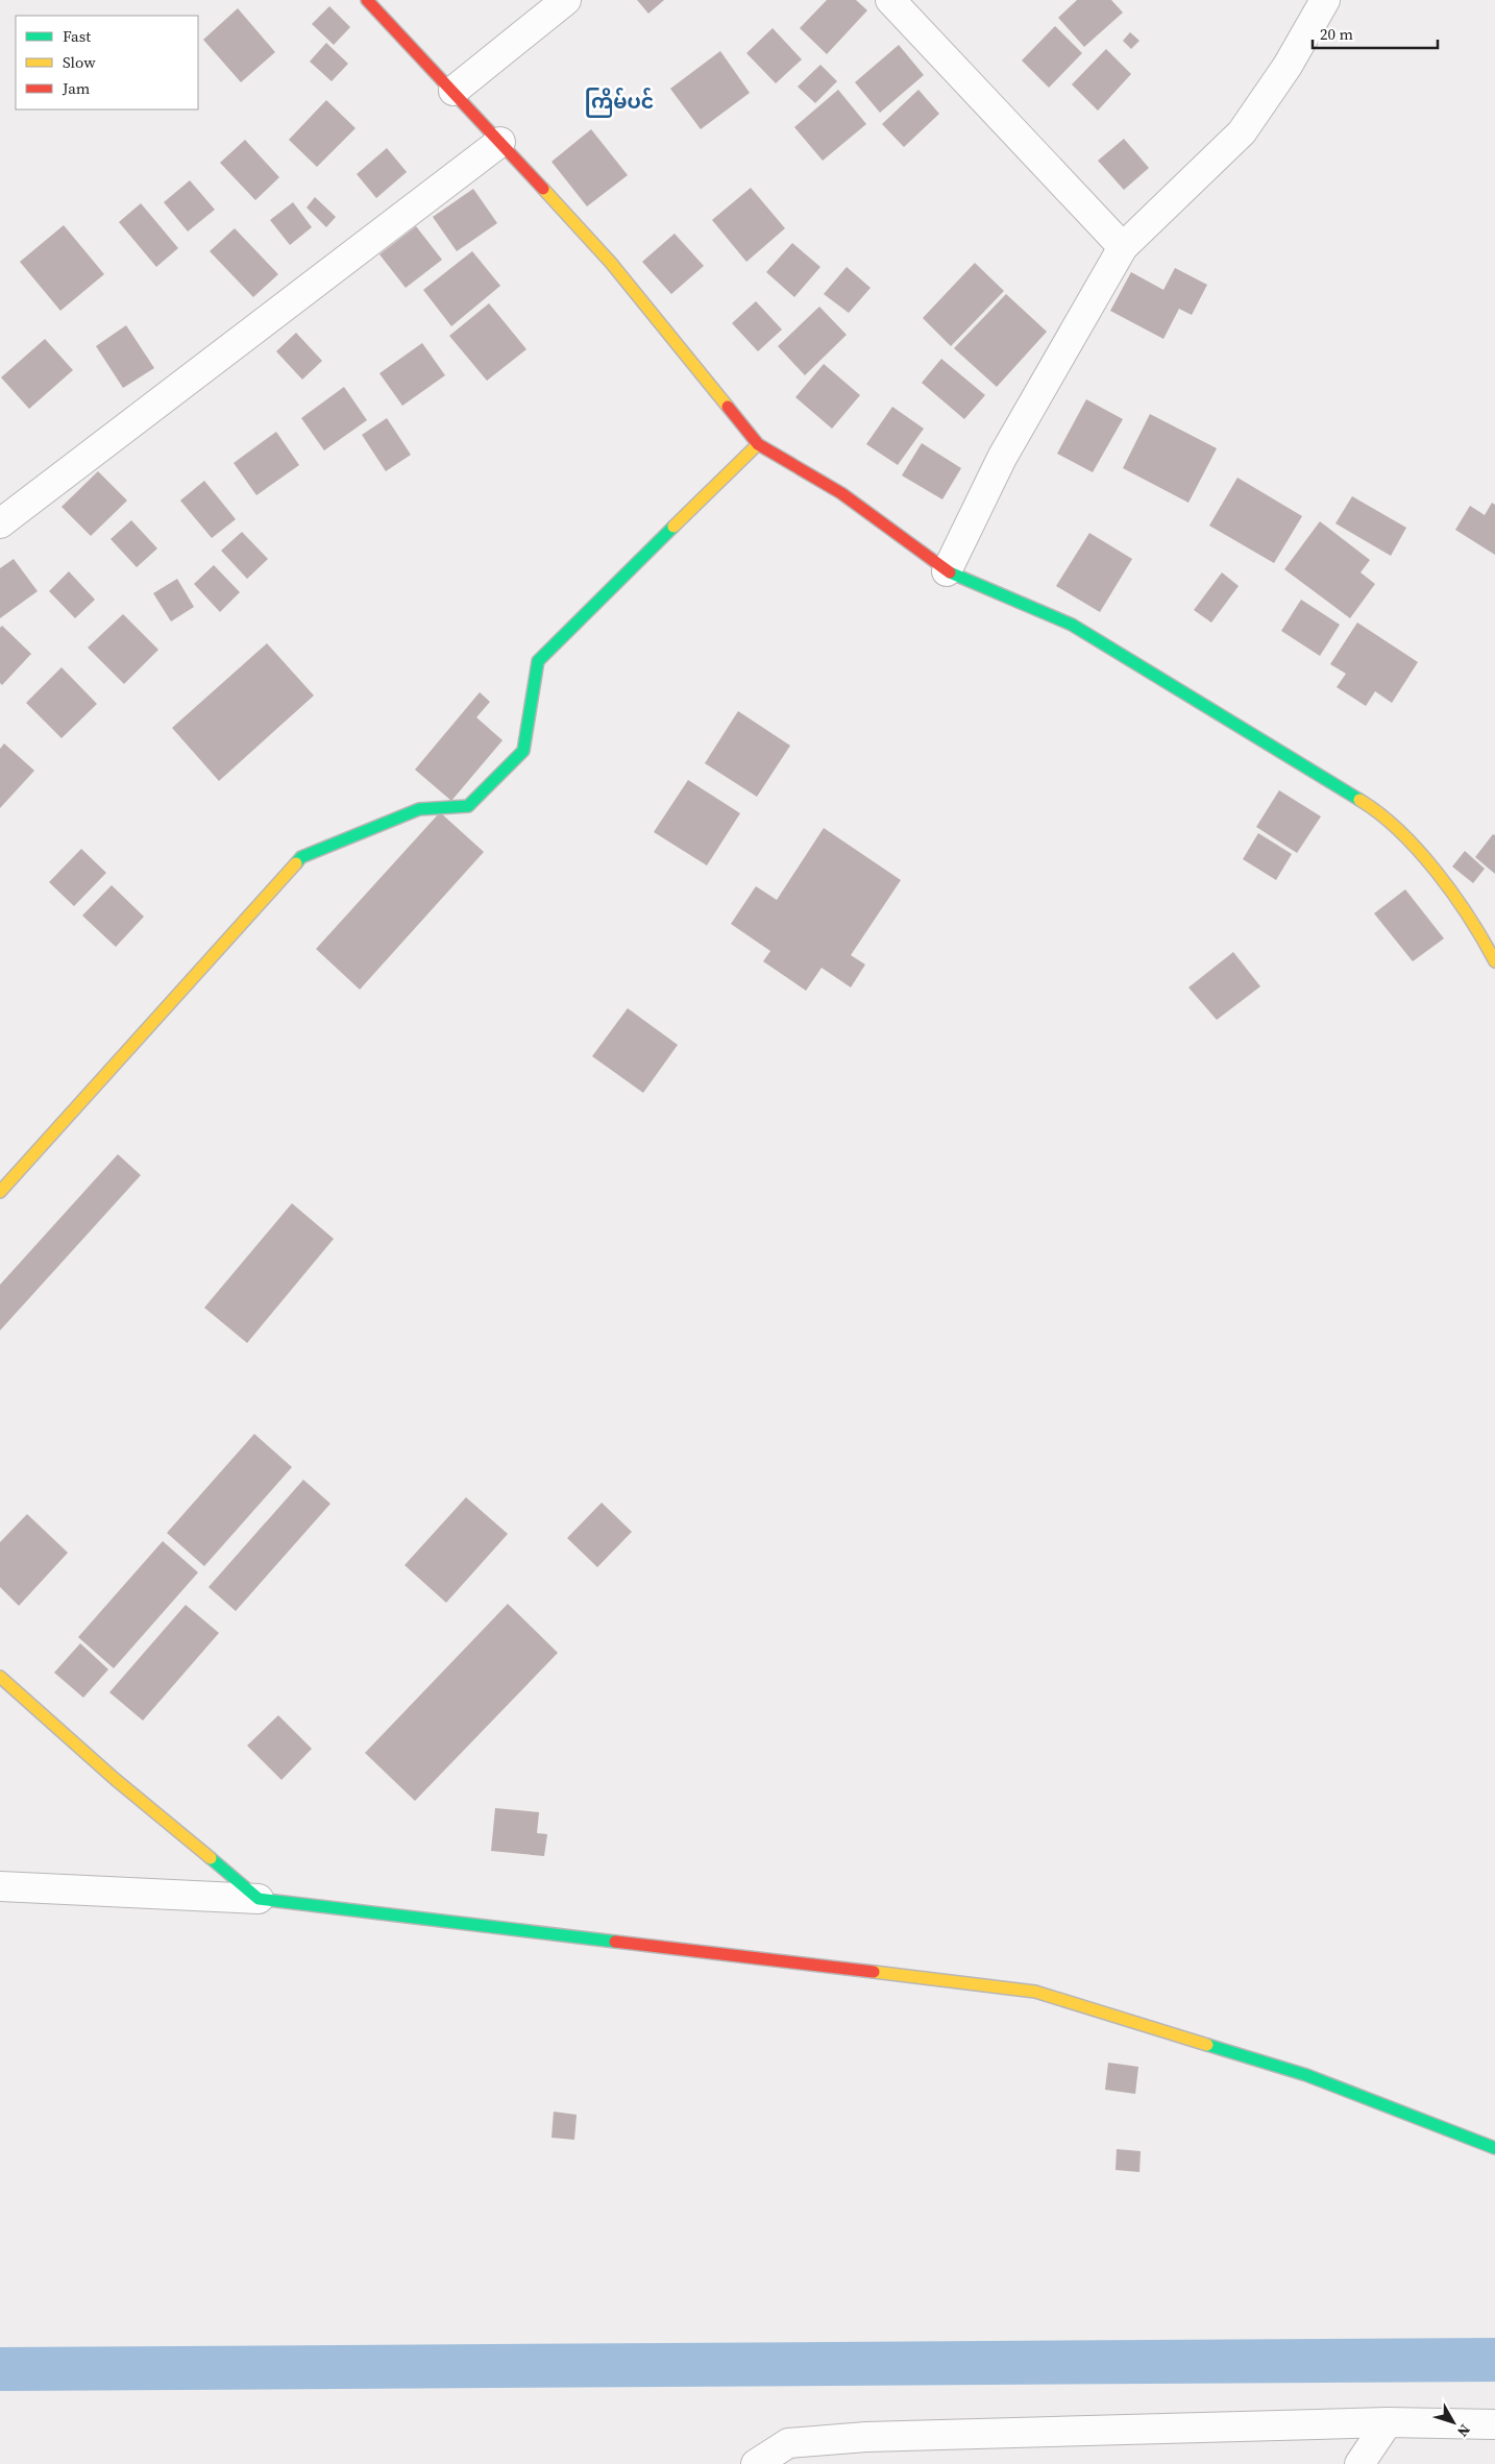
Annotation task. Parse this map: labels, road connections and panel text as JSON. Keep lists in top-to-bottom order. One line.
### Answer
{"districts":["ကြိမ်ပင်"],"legend":["Fast","Slow","Jam"],"scale_bar":"20 m","north":"bottom right"}
